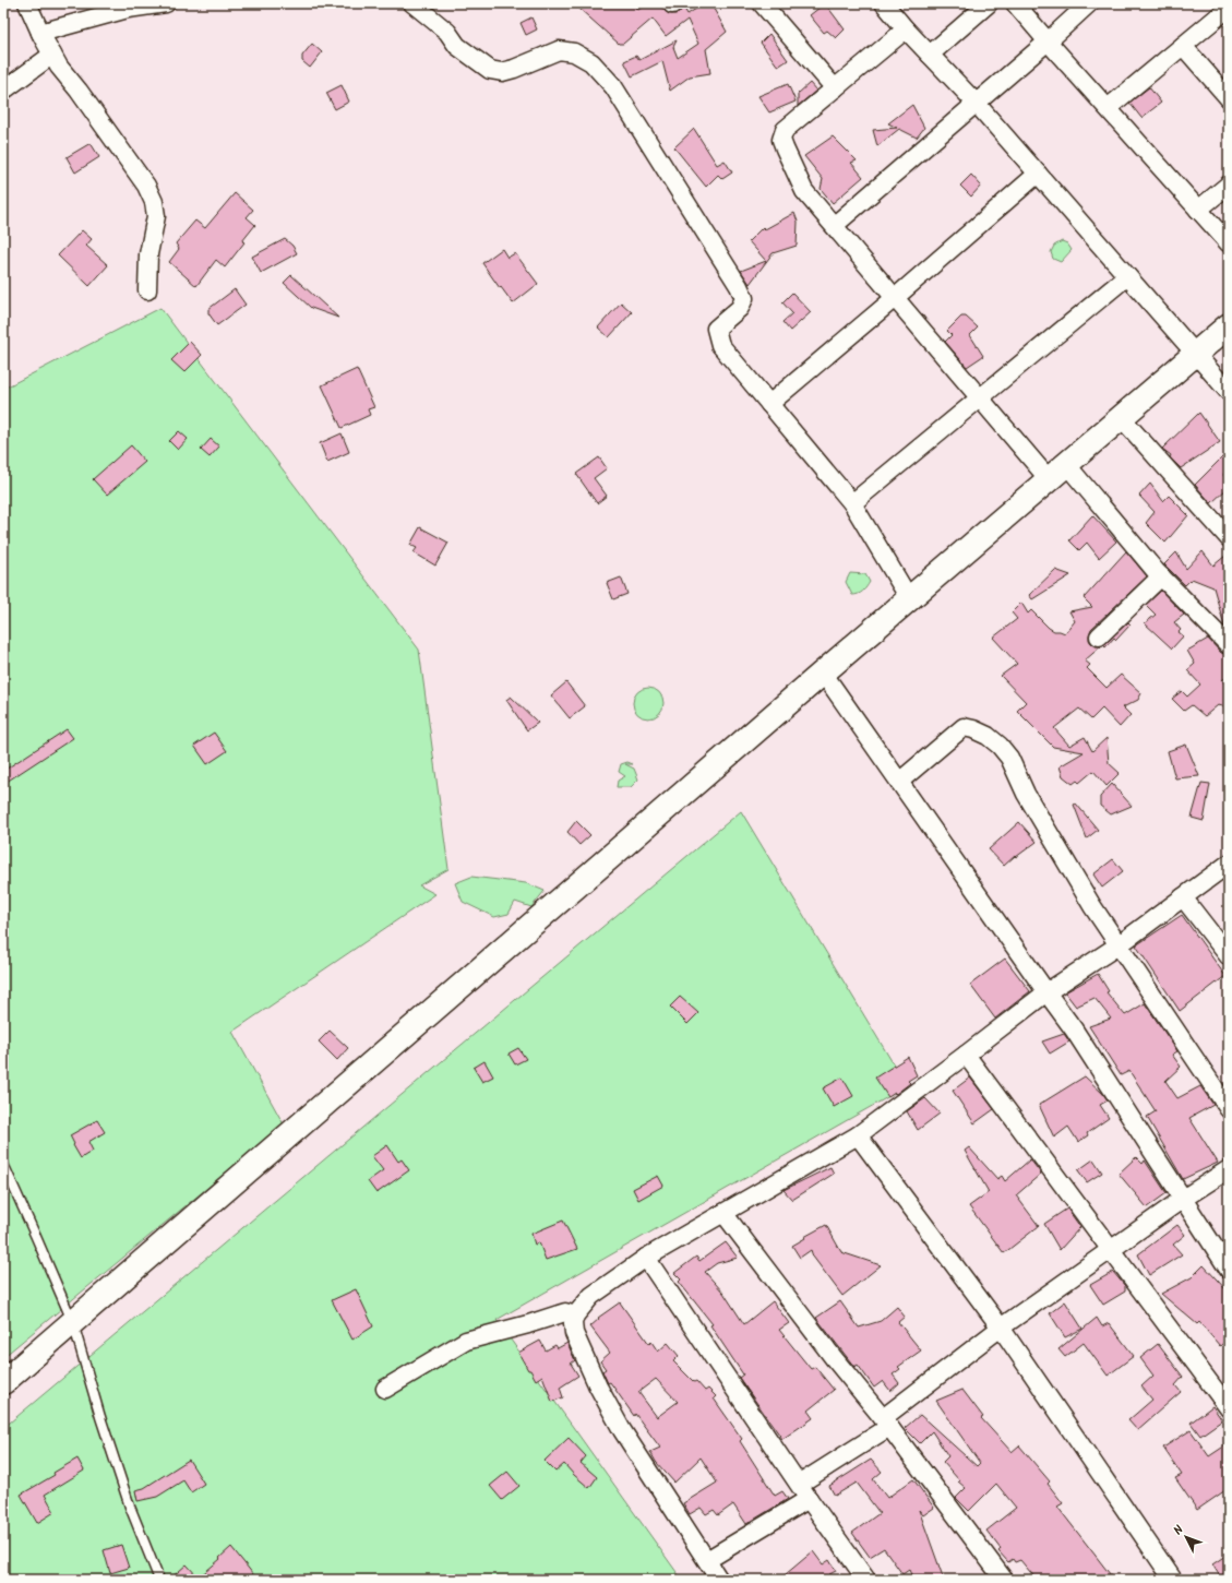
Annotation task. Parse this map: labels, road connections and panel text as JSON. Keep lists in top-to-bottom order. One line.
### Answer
{"north":"top left"}
